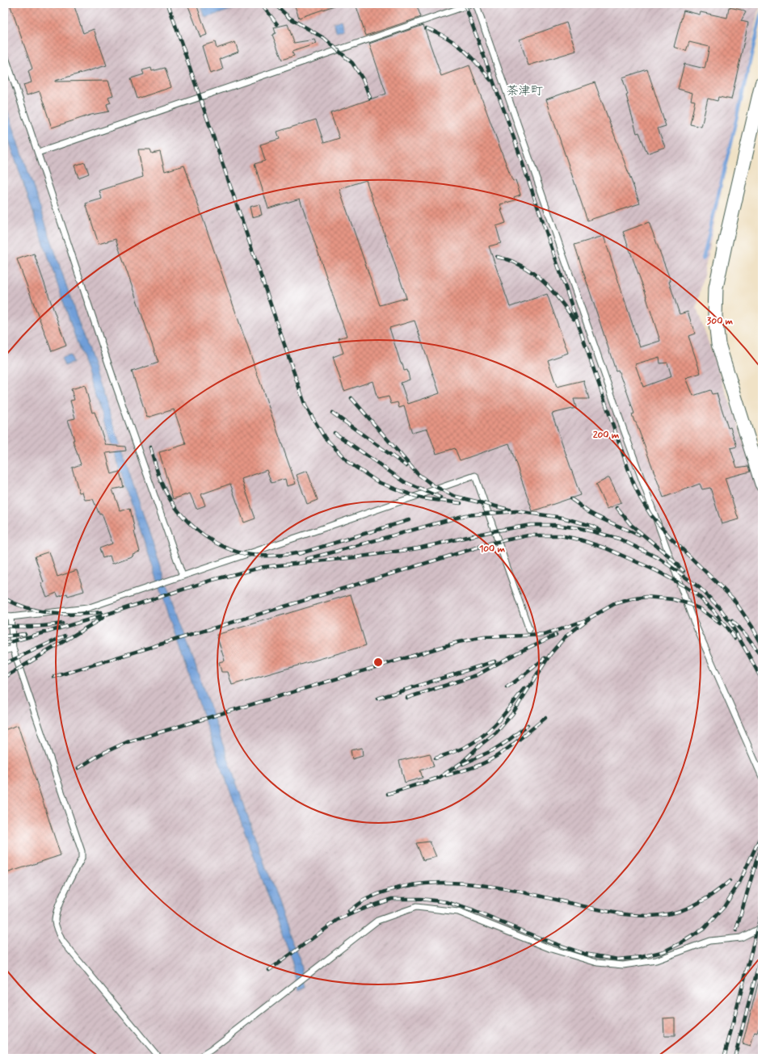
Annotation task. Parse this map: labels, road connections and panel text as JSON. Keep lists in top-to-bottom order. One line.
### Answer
{"districts":["茶津町"],"rings":["300 m","200 m","100 m"]}
